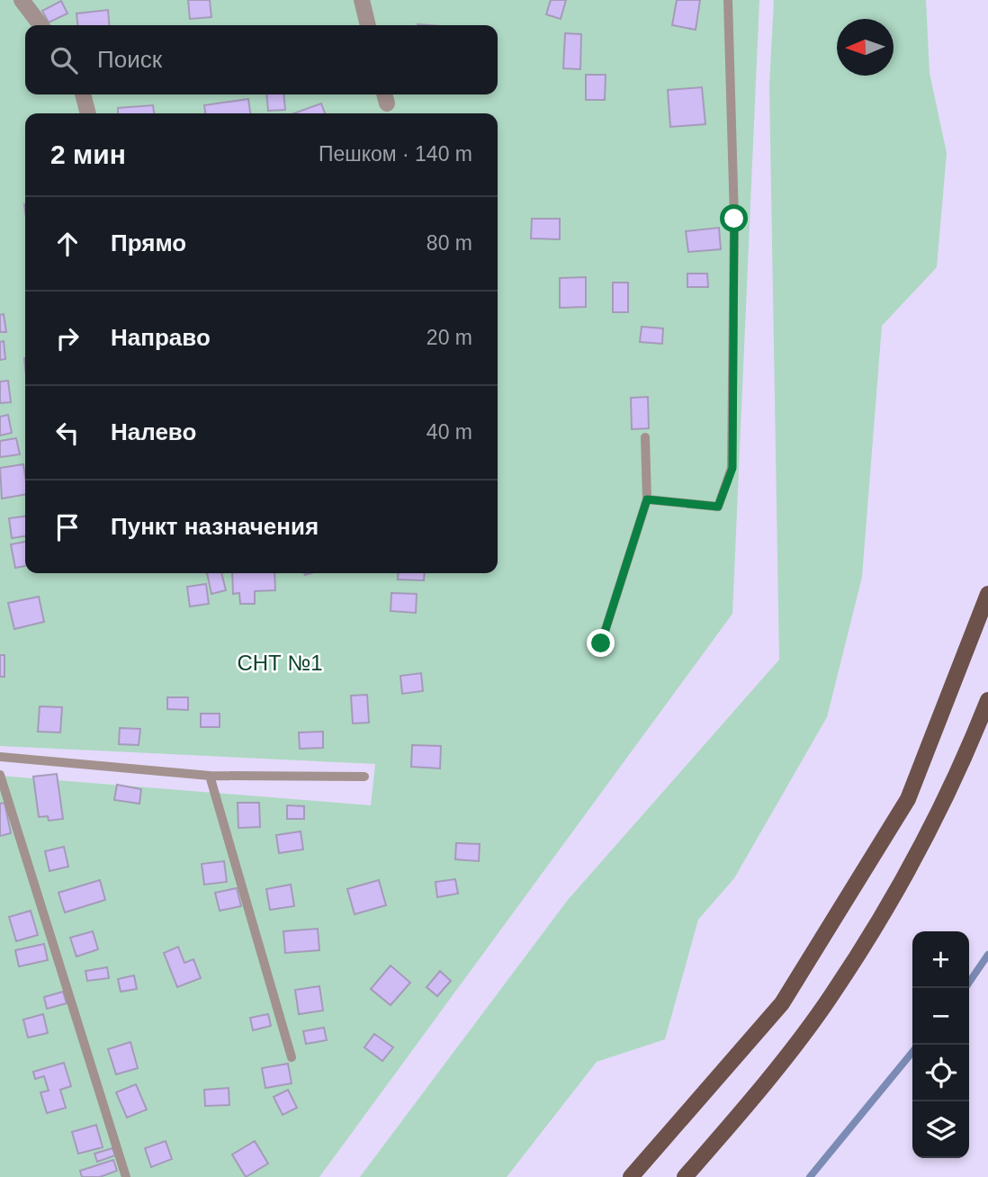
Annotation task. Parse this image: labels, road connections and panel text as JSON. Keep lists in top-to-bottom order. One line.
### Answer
{"parks":["СНТ №1"],"north":"left","page":{"search":"Поиск","heading":["2 мин","Пешком · 140 m"],"list":[["Прямо","80 m"],["Направо","20 m"],["Налево","40 m"],"Пункт назначения"],"map_buttons":["+","−"]}}
